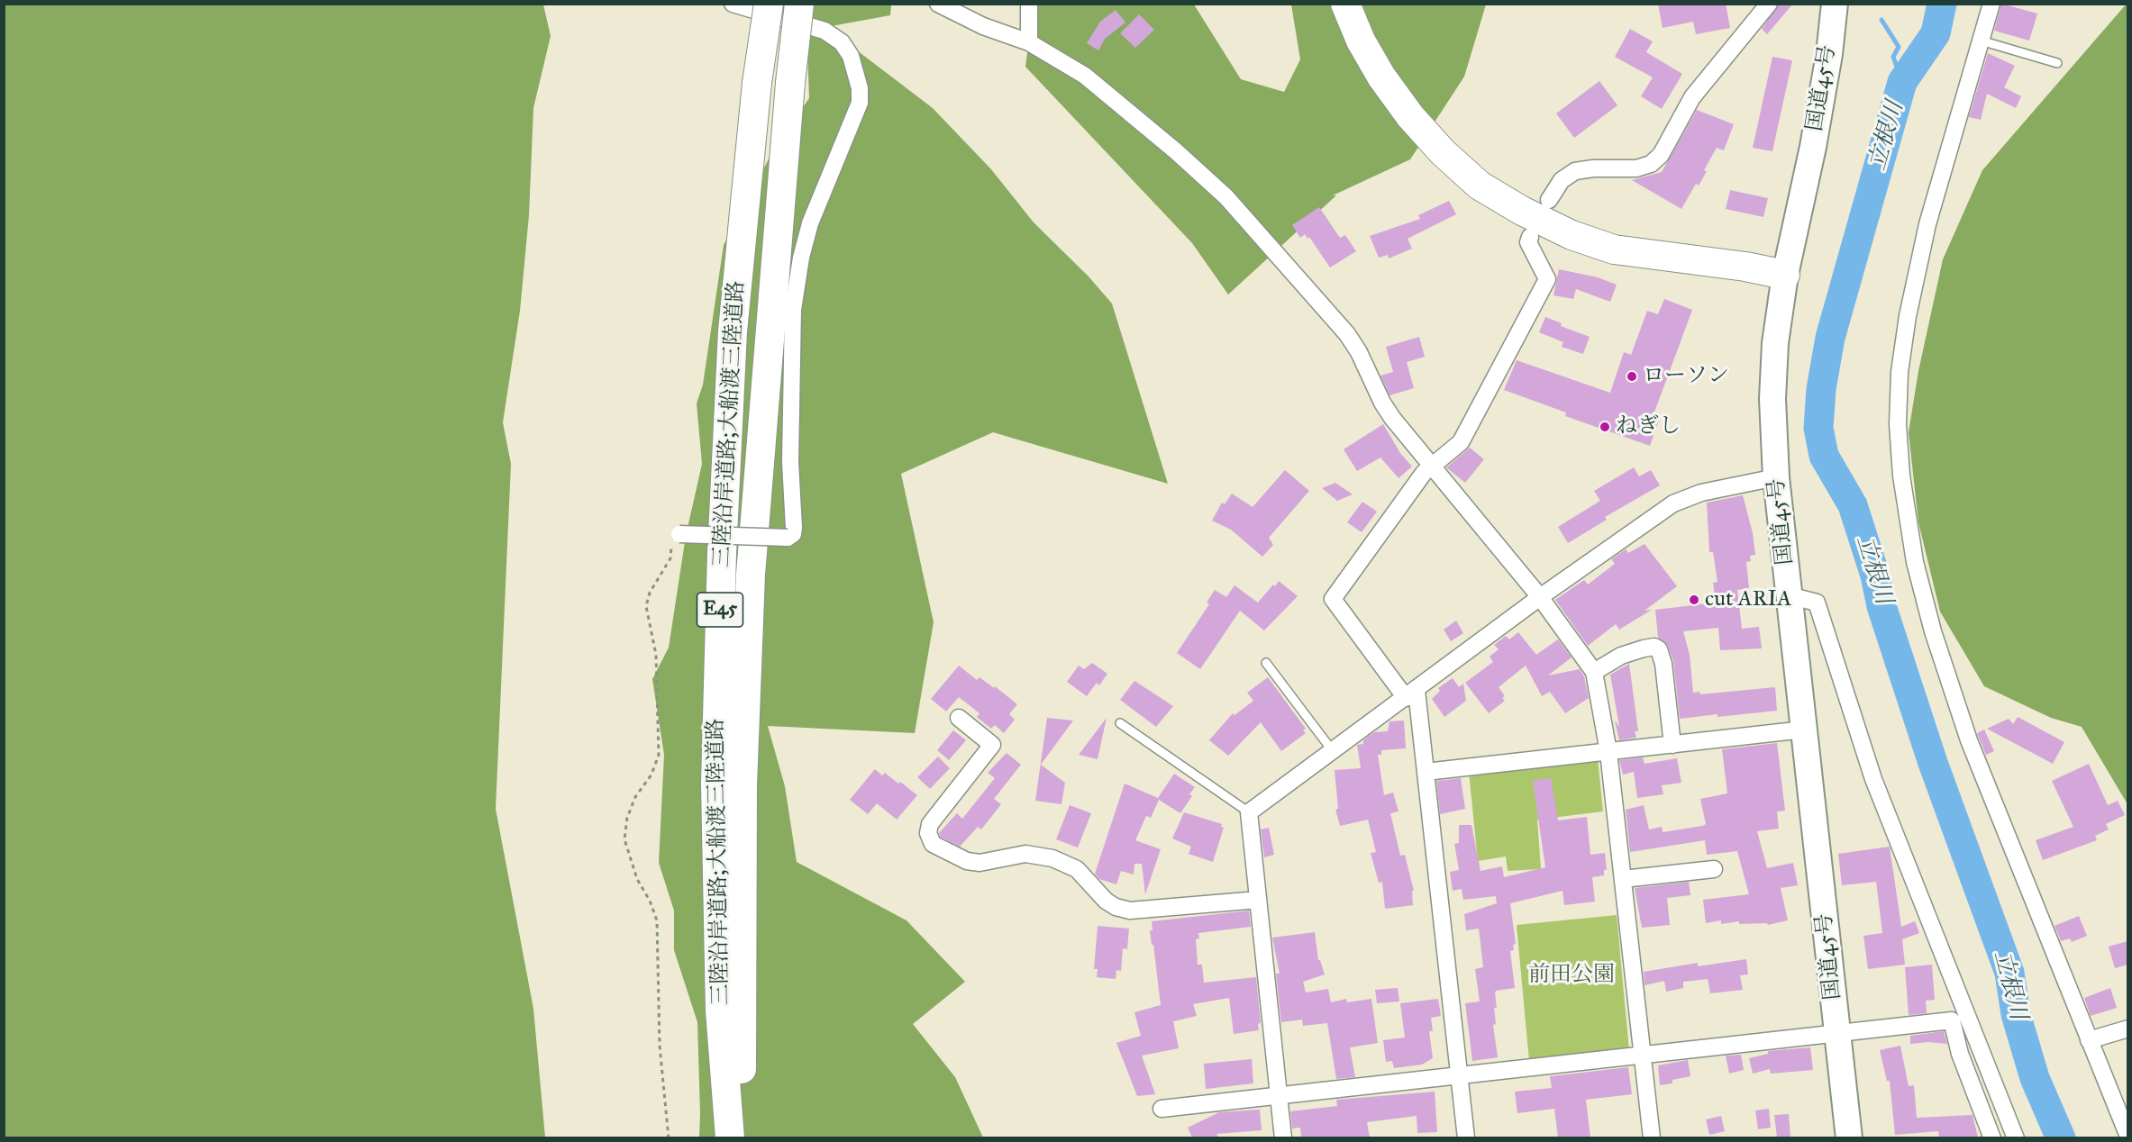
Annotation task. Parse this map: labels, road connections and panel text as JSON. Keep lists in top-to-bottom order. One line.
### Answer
{"streets":{"highway":["国道45号","三陸沿岸道路;大船渡三陸道路","E45"]},"water":["立根川"],"parks":["前田公園"],"places":["ローソン","ねぎし","cut ARIA"]}
